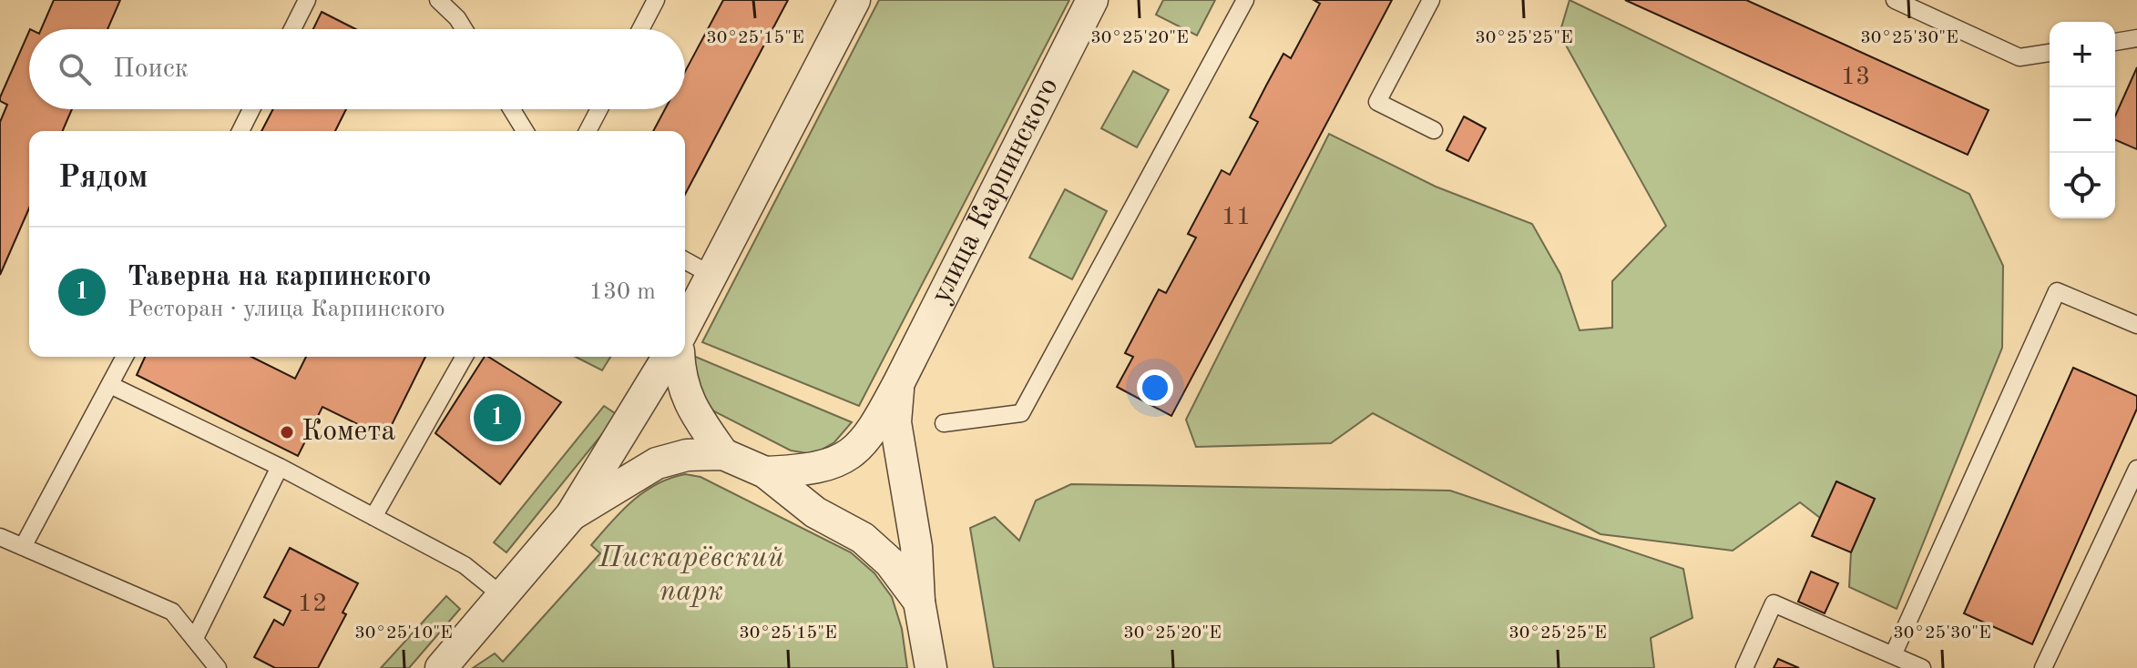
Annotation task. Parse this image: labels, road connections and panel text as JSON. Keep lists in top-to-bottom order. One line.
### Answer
{"streets":{"street":["улица Карпинского"]},"parks":["Пискарёвский парк"],"places":["Комета"],"house_numbers":["13","11","12"],"page":{"map_buttons":["+","−"],"search":"Поиск","heading":"Рядом","list":[{"mark":"1","name":"Таверна на карпинского","note":"Ресторан · улица Карпинского","value":"130 m"}],"pins":"1"},"coordinates":["30°25'15\"E","30°25'20\"E","30°25'25\"E","30°25'30\"E","30°25'10\"E"]}
